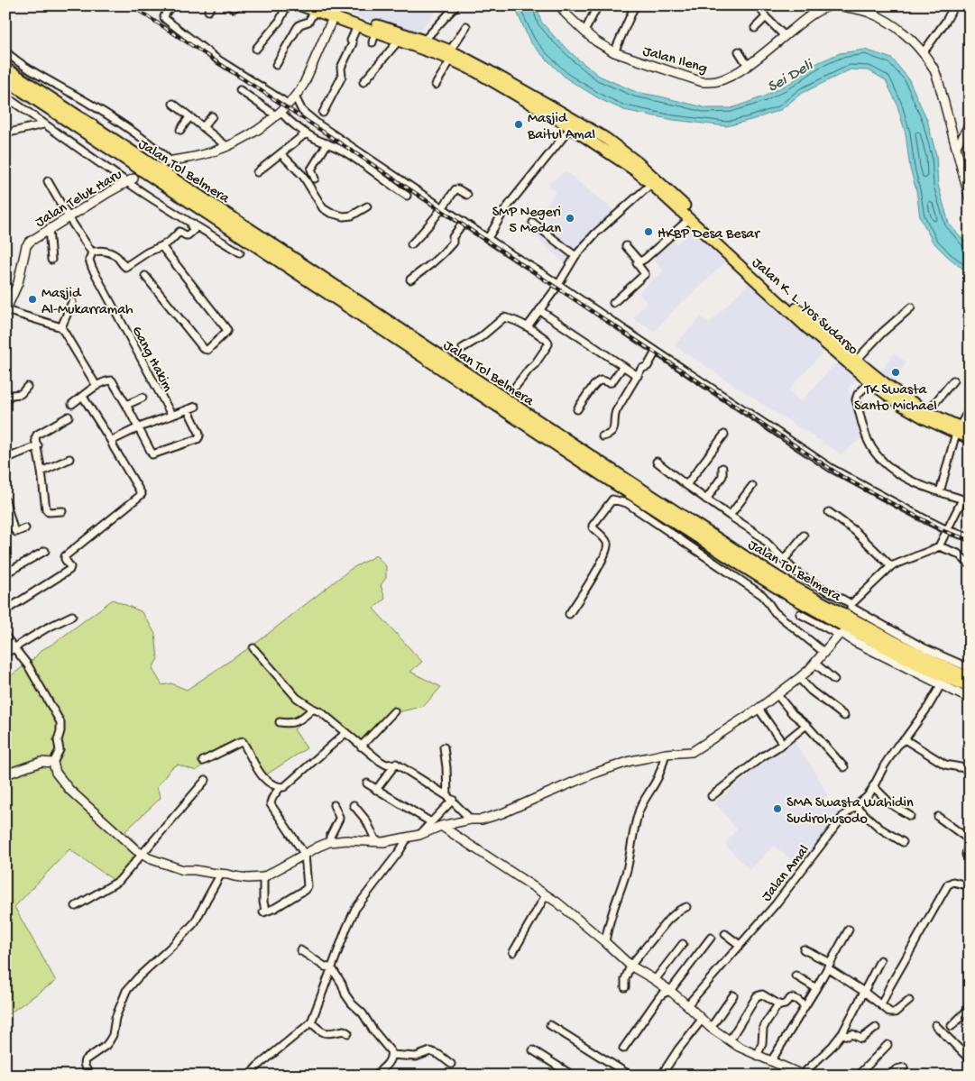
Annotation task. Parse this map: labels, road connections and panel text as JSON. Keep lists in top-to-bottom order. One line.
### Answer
{"streets":{"highway":["Jalan Tol Belmera","Jalan K. L. Yos Sudarso"],"street":["Jalan Ileng","Jalan Teluk Haru","Gang Hakim","Jalan Amal"]},"crossings":[["Jalan Teluk Haru","Gang Hakim"]],"water":["Sei Deli"],"places":["Masjid Baitul Amal","SMP Negeri 5 Medan","HKBP Desa Besar","Masjid Al-Mukarramah","TK Swasta Santo Michael","SMA Swasta Wahidin Sudirohusodo"]}
